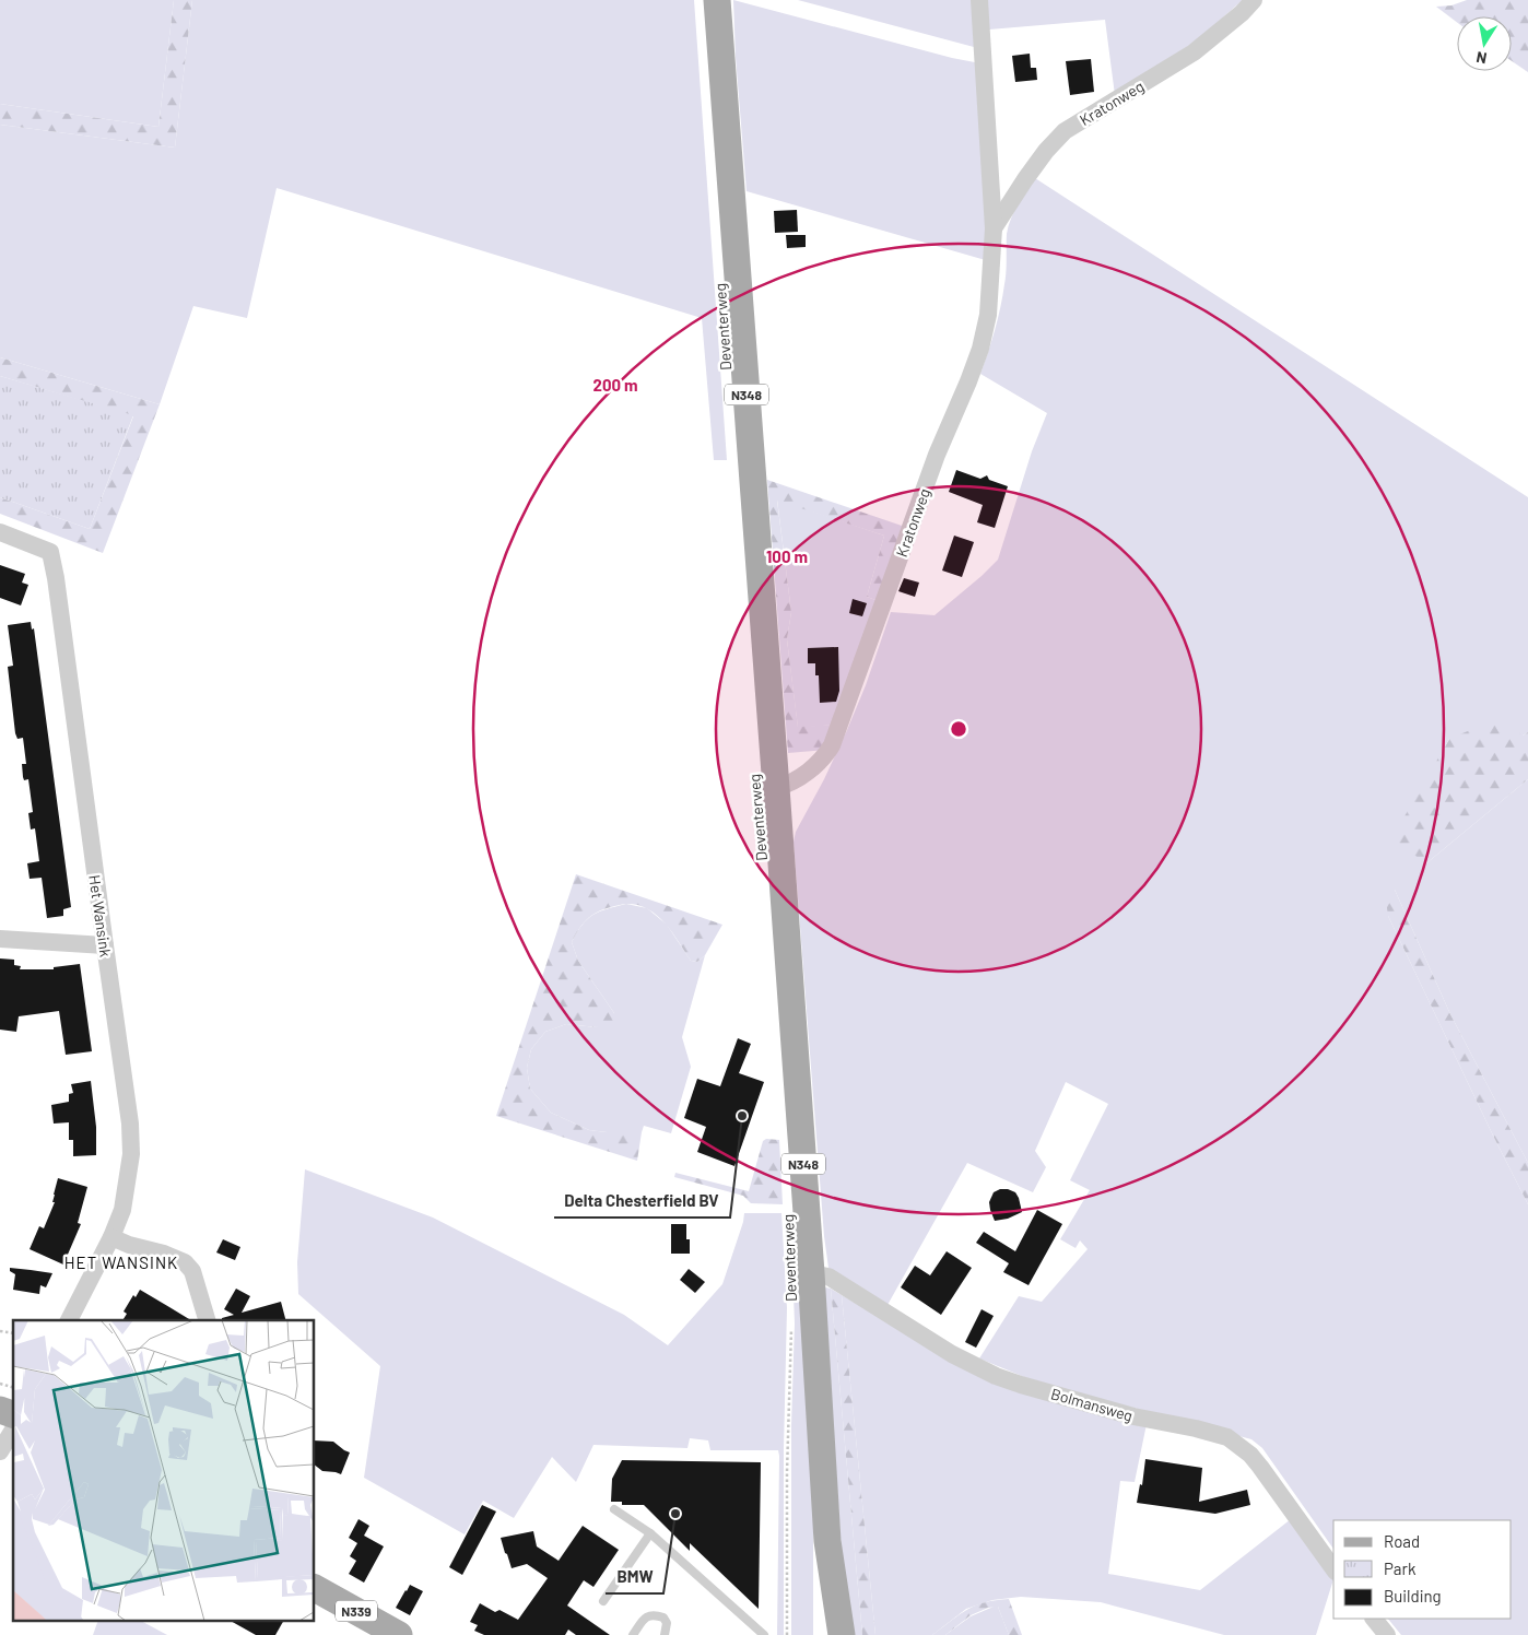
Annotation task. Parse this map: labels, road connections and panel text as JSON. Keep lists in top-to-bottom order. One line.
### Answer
{"streets":{"main road":["Deventerweg","N348","N339"],"street":["Kratonweg","Het Wansink","Bolmansweg"]},"crossings":[["Kratonweg","Deventerweg"],["Deventerweg","Bolmansweg"]],"districts":["HET WANSINK"],"places":["Delta Chesterfield BV","BMW"],"legend":["Road","Park","Building"],"north":"bottom","rings":["200 m","100 m"]}
